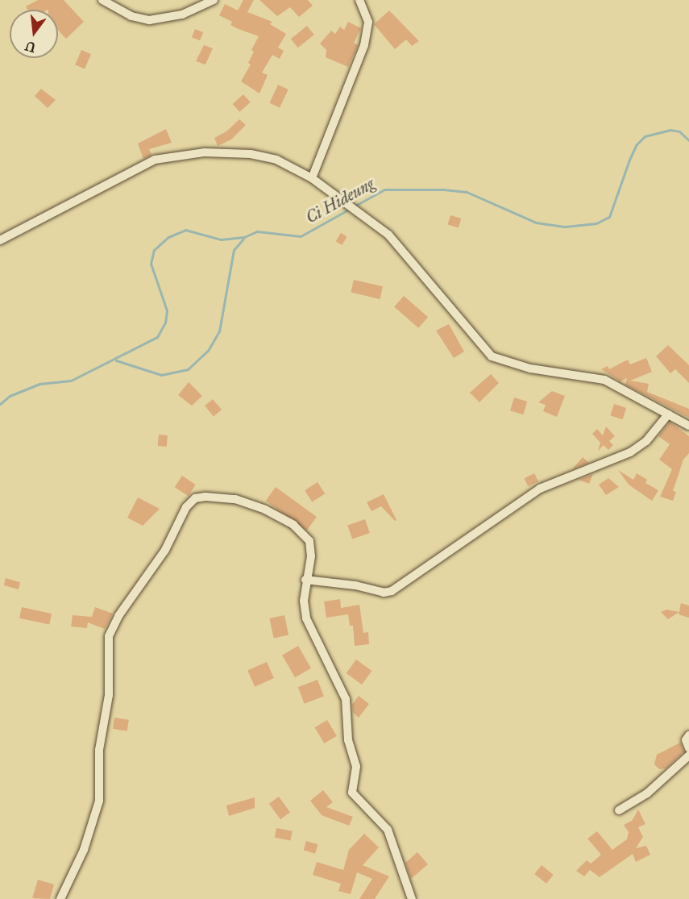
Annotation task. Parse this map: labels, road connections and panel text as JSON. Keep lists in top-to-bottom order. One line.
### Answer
{"water":["Ci Hideung"],"north":"bottom"}
